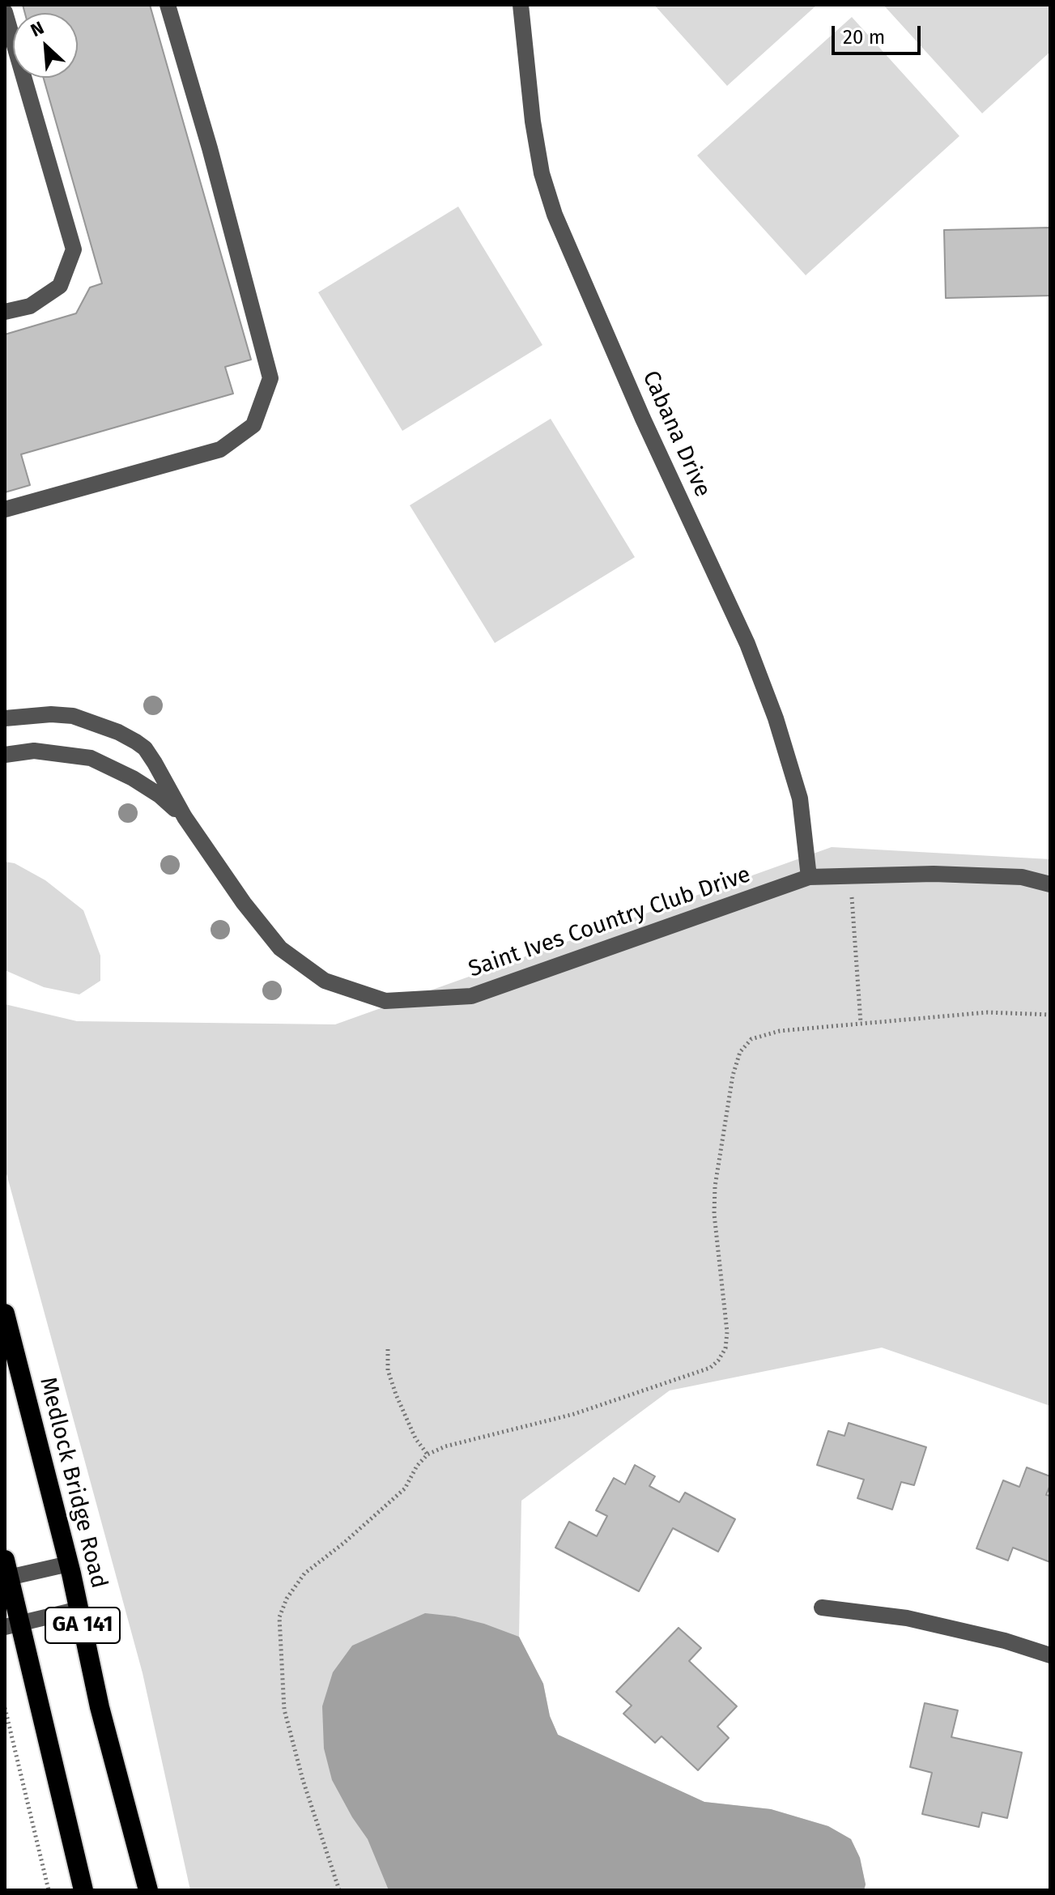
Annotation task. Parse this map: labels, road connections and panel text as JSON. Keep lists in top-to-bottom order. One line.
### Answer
{"streets":{"highway":["Medlock Bridge Road","GA 141"],"street":["Cabana Drive","Saint Ives Country Club Drive"]},"crossings":[["Cabana Drive","Saint Ives Country Club Drive"]],"scale_bar":"20 m","north":"top left"}
